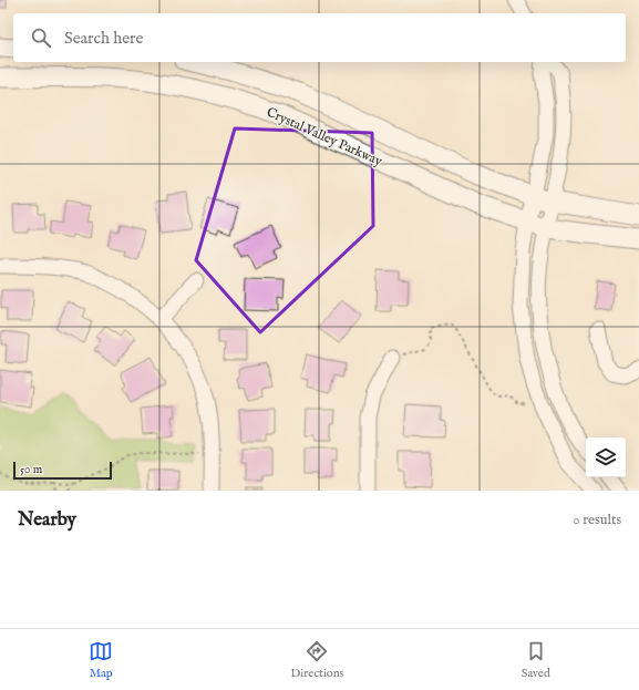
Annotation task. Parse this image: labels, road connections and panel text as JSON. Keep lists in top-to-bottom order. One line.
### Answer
{"streets":{"main road":["Crystal Valley Parkway"]},"scale_bar":"50 m","page":{"search":"Search here","scale":"50 m","heading":["Nearby","0 results"],"nav":["Map","Directions","Saved"]}}
